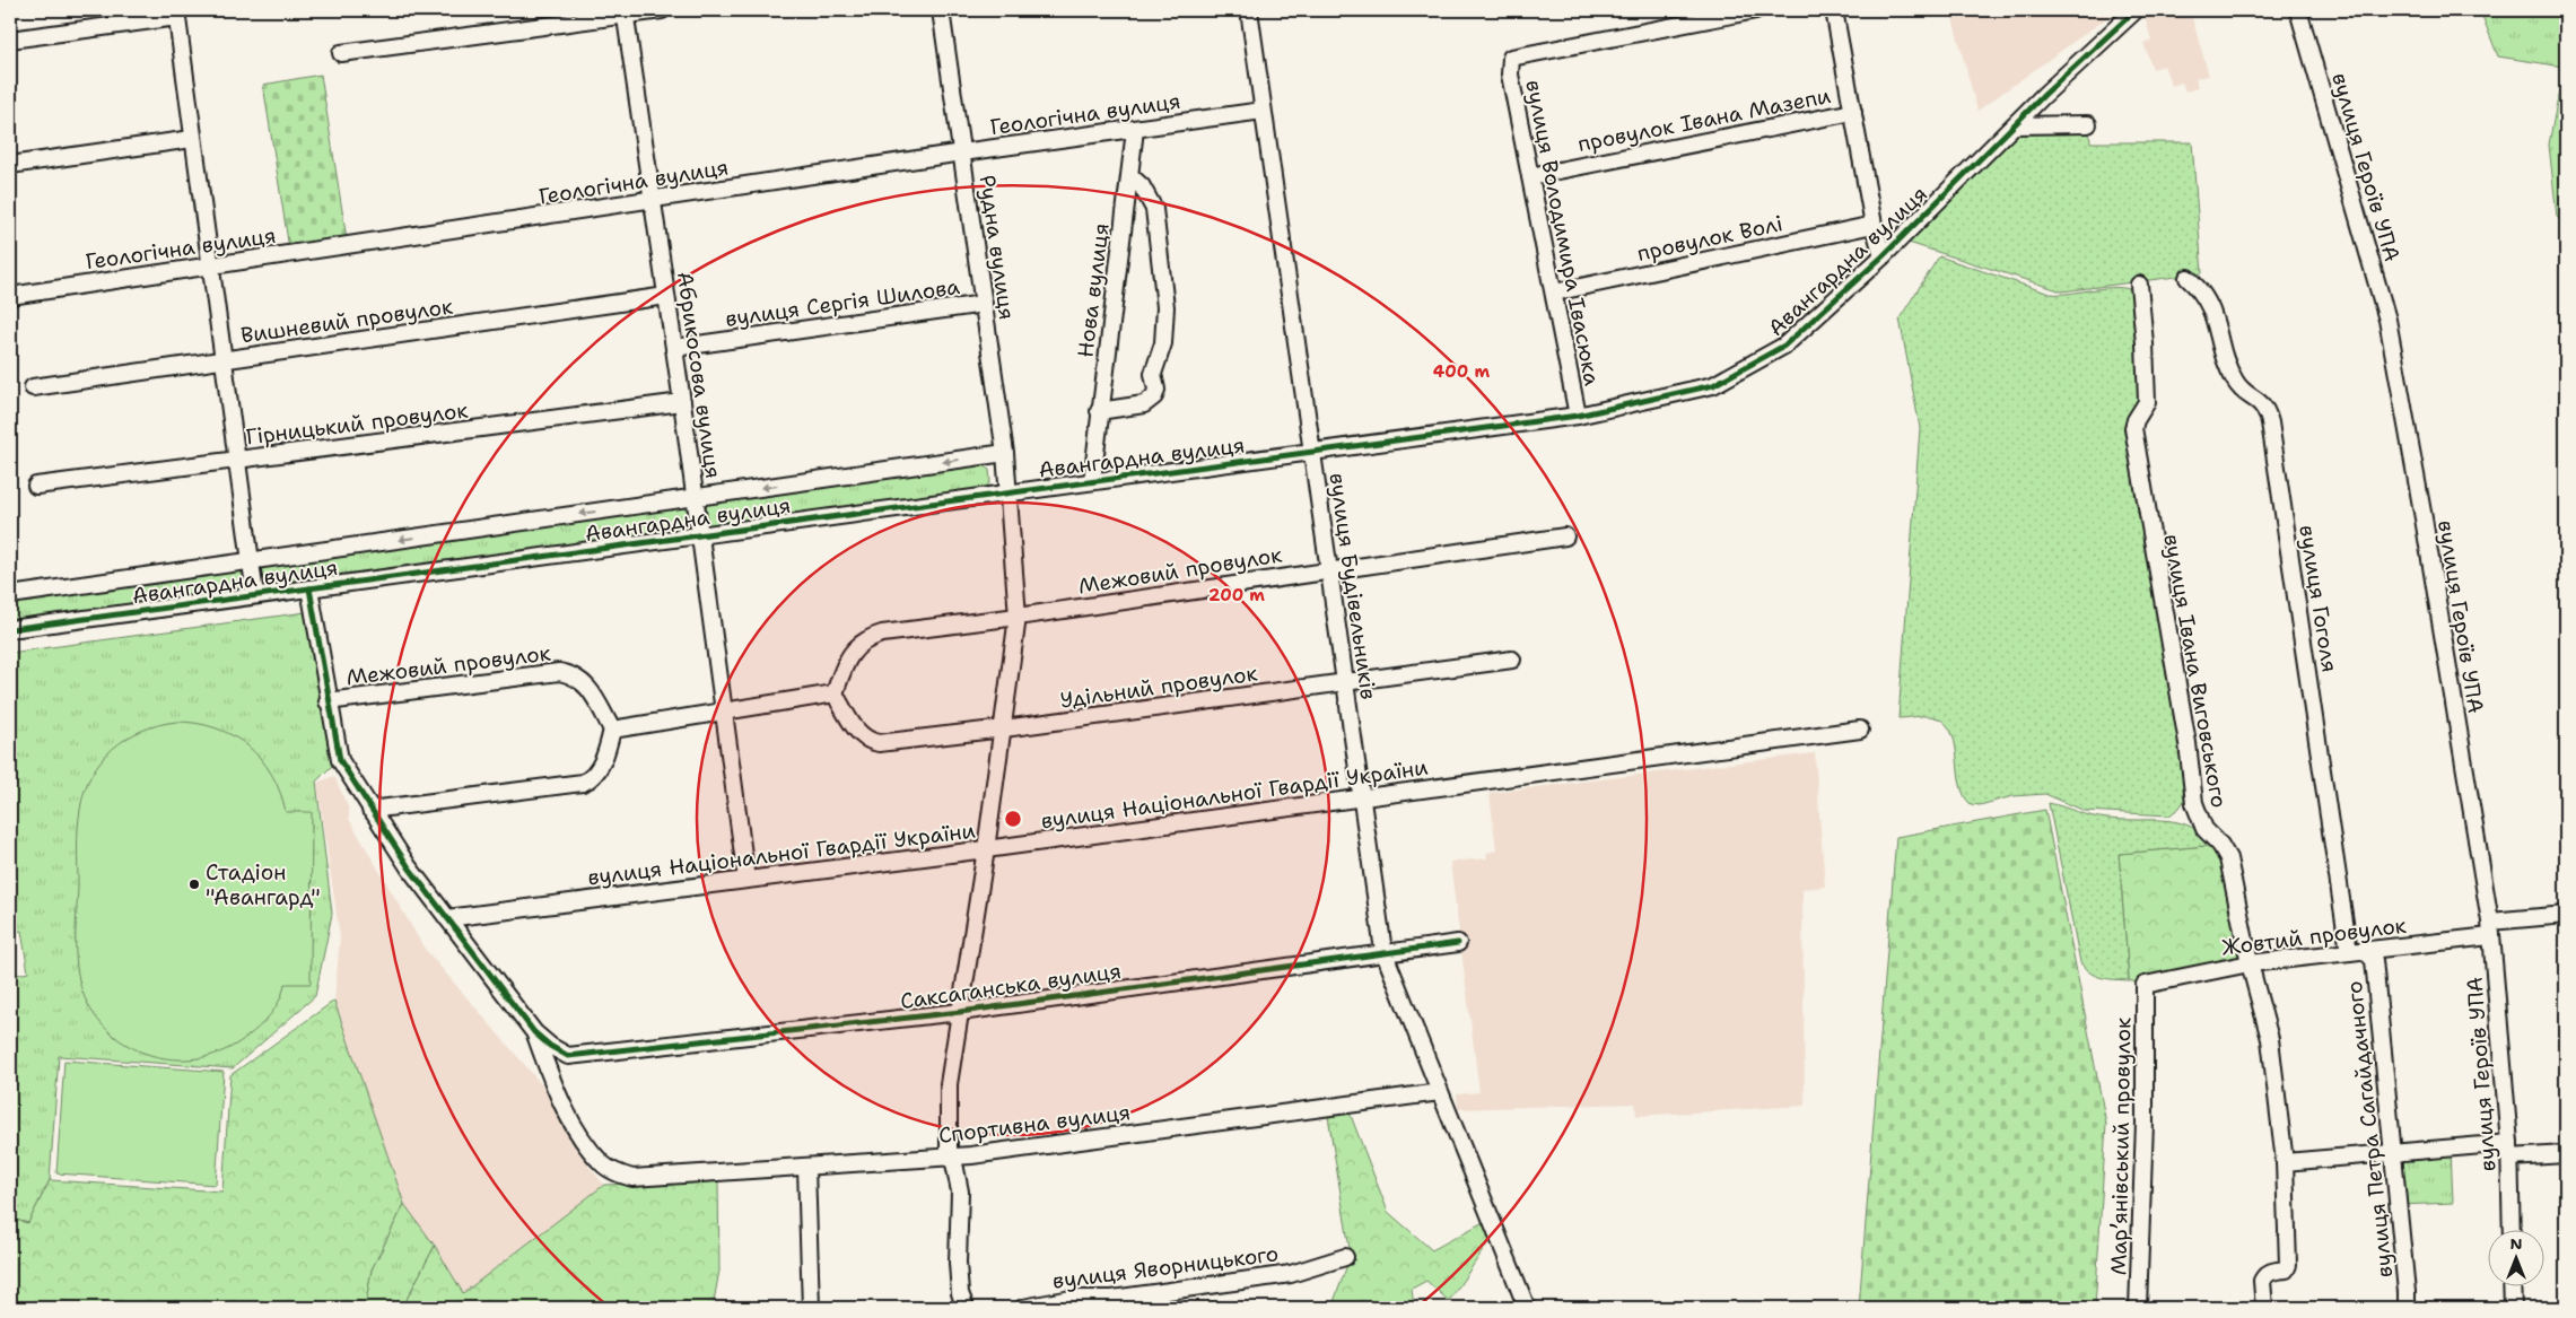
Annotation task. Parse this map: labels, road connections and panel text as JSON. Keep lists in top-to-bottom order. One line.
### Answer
{"streets":{"street":["Геологічна вулиця","провулок Івана Мазепи","вулиця Героїв УПА","вулиця Володимира Івасюка","провулок Волі","Рудна вулиця","Авангардна вулиця","Нова вулиця","вулиця Сергія Шилова","Вишневий провулок","Абрикосова вулиця","Гірницький провулок","Межовий провулок","вулиця Будівельників","вулиця Гоголя","вулиця Івана Виговського","Удільний провулок","вулиця Національної Гвардії України","Жовтий провулок","Саксаганська вулиця","Спортивна вулиця","вулиця Петра Сагайдачного","Марʼянівський провулок","вулиця Яворницького"]},"crossings":[["Геологічна вулиця","Рудна вулиця"],["Геологічна вулиця","Нова вулиця"],["Геологічна вулиця","Абрикосова вулиця"],["Геологічна вулиця","вулиця Будівельників"],["провулок Івана Мазепи","вулиця Володимира Івасюка"],["вулиця Героїв УПА","Жовтий провулок"],["вулиця Володимира Івасюка","провулок Волі"],["вулиця Володимира Івасюка","Авангардна вулиця"],["Рудна вулиця","Авангардна вулиця"],["Рудна вулиця","вулиця Сергія Шилова"],["Рудна вулиця","Межовий провулок"],["Рудна вулиця","Удільний провулок"],["Рудна вулиця","вулиця Національної Гвардії України"],["Рудна вулиця","Саксаганська вулиця"],["Рудна вулиця","Спортивна вулиця"],["Авангардна вулиця","Нова вулиця"],["Авангардна вулиця","Абрикосова вулиця"],["Авангардна вулиця","вулиця Будівельників"],["вулиця Сергія Шилова","Абрикосова вулиця"],["Вишневий провулок","Абрикосова вулиця"],["Абрикосова вулиця","Гірницький провулок"],["Абрикосова вулиця","вулиця Національної Гвардії України"],["Межовий провулок","вулиця Будівельників"],["Межовий провулок","Удільний провулок"],["вулиця Будівельників","Удільний провулок"],["вулиця Будівельників","вулиця Національної Гвардії України"],["вулиця Будівельників","Саксаганська вулиця"],["вулиця Будівельників","Спортивна вулиця"],["вулиця Гоголя","Жовтий провулок"],["вулиця Гоголя","вулиця Петра Сагайдачного"],["вулиця Івана Виговського","Жовтий провулок"],["Жовтий провулок","вулиця Петра Сагайдачного"],["Жовтий провулок","Марʼянівський провулок"],["Саксаганська вулиця","Спортивна вулиця"]],"places":["Стадіон \"Авангард\""],"north":"top","rings":["400 m","200 m"]}
